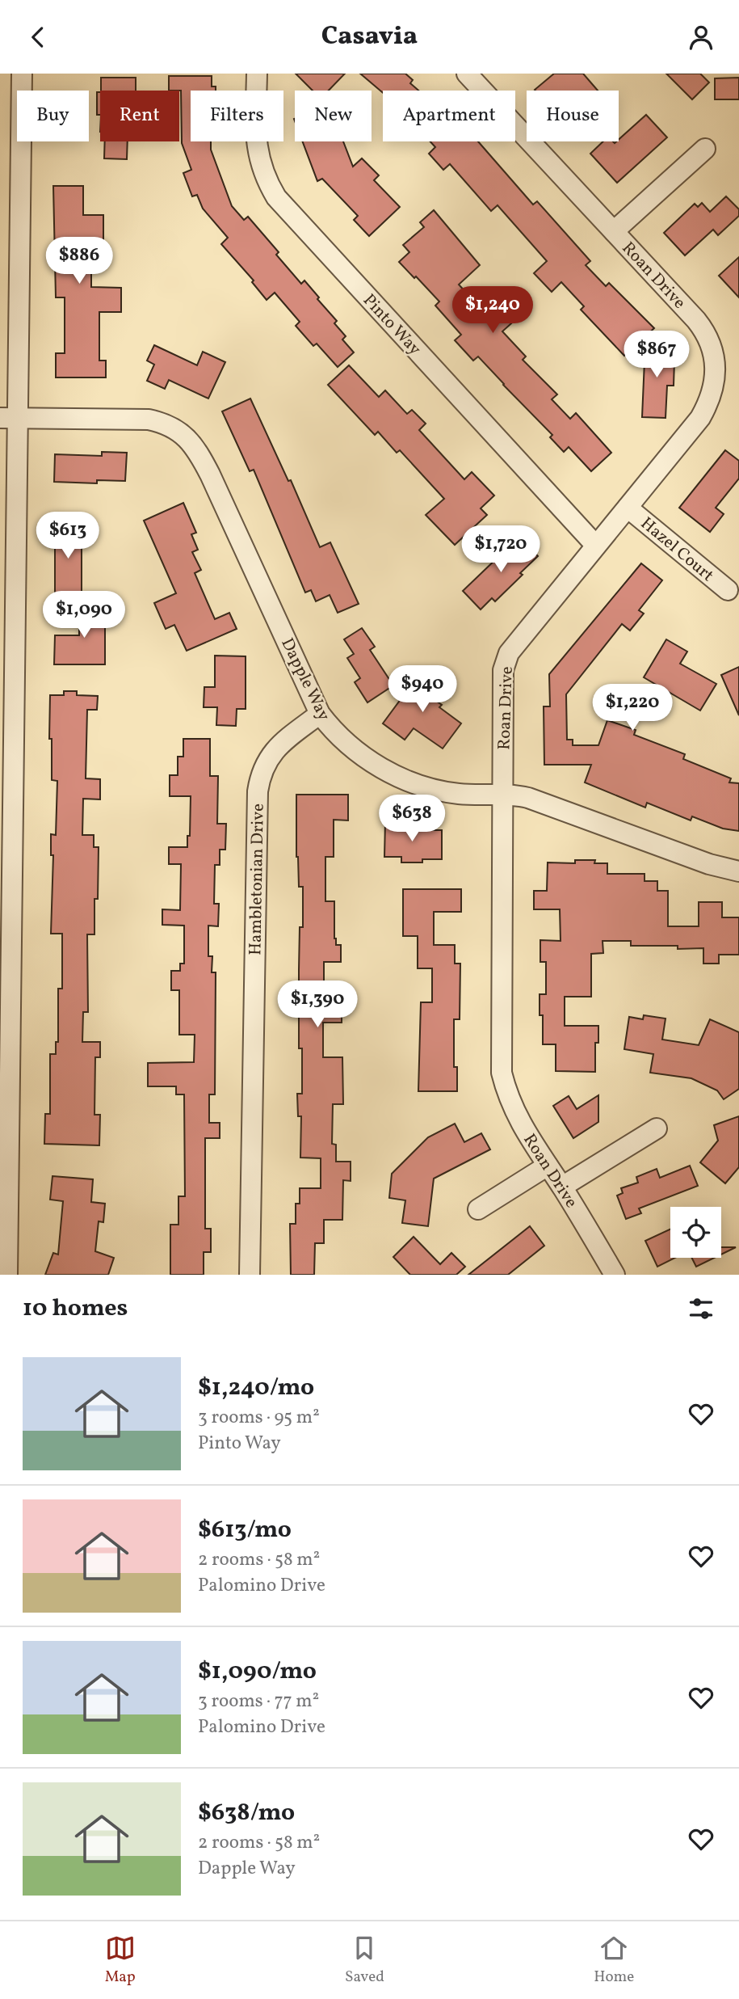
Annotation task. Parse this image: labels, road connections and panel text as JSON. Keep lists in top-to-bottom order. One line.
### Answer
{"streets":{"street":["Roan Drive","Pinto Way","Hazel Court","Dapple Way","Hambletonian Drive"]},"crossings":[["Roan Drive","Pinto Way"],["Roan Drive","Hazel Court"],["Roan Drive","Dapple Way"],["Dapple Way","Hambletonian Drive"]],"page":{"header":"Casavia","chip":["Buy","Rent","Filters","New","Apartment","House"],"price":["$886","$1,240","$867","$613","$1,720","$1,090","$940","$1,220","$638","$1,390"],"heading":"10 homes","list":[{"name":"$1,240/mo","note":"3 rooms · 95 m² · Pinto Way"},{"name":"$613/mo","note":"2 rooms · 58 m² · Palomino Drive"},{"name":"$1,090/mo","note":"3 rooms · 77 m² · Palomino Drive"},{"name":"$638/mo","note":"2 rooms · 58 m² · Dapple Way"}],"tabs":["Map","Saved","Home"]}}
